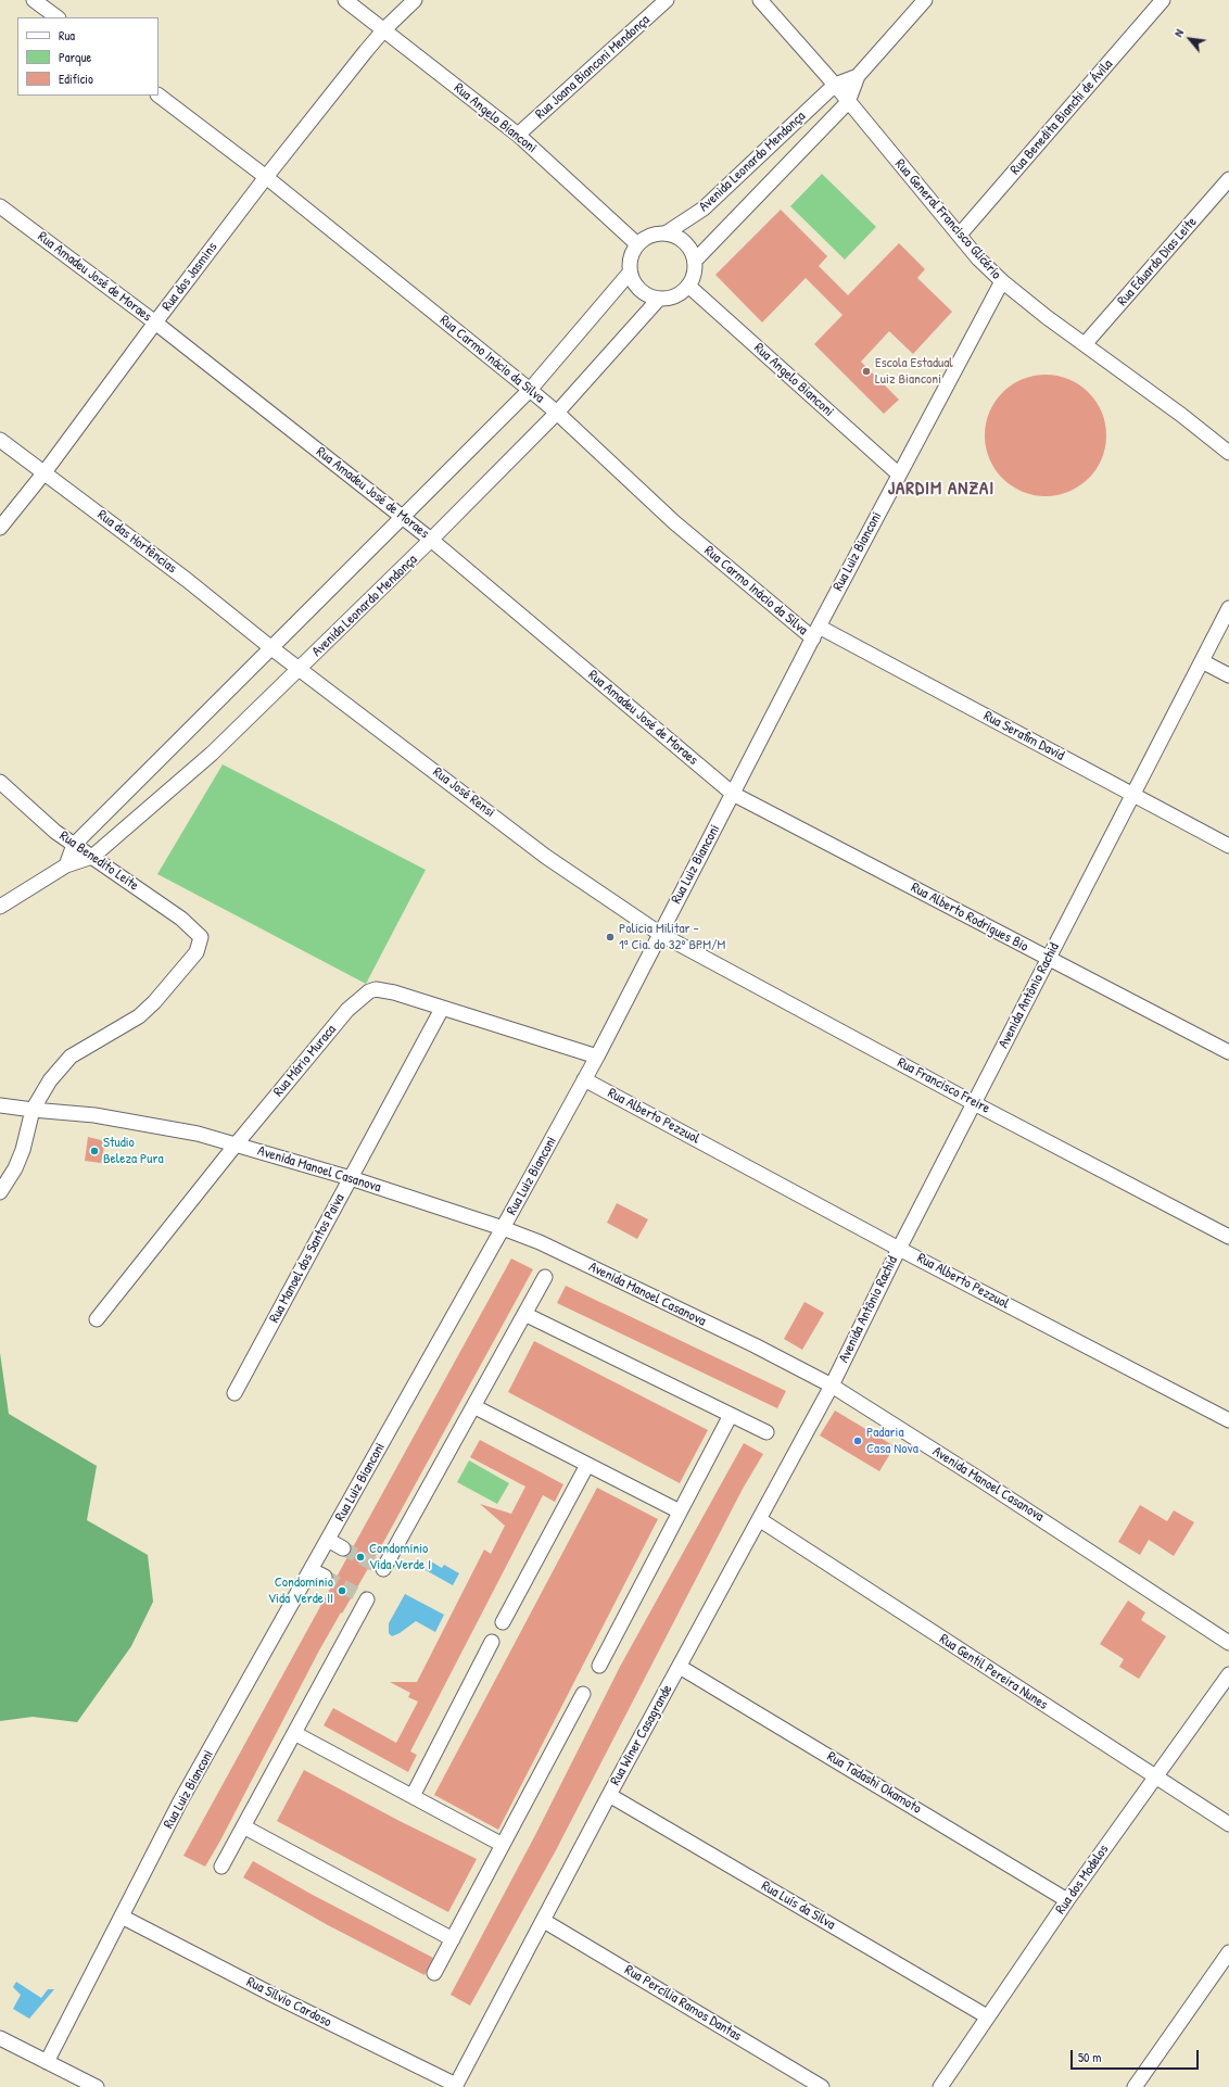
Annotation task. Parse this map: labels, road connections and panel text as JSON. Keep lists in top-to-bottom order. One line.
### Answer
{"streets":{"street":["Rua Joana Bianconi Mendonça","Rua Benedita Bianchi de Ávila","Rua Angelo Bianconi","Avenida Leonardo Mendonça","Rua General Francisco Glicério","Rua Eduardo Dias Leite","Rua Amadeu José de Moraes","Rua dos Jasmins","Rua Carmo Inácio da Silva","Rua das Hortências","Rua Luiz Bianconi","Rua Serafim David","Rua José Rensi","Rua Benedito Leite","Rua Alberto Rodrigues Bio","Avenida Antônio Rachid","Rua Mário Muraca","Rua Francisco Freire","Rua Alberto Pezzuol","Avenida Manoel Casanova","Rua Manoel dos Santos Paiva","Rua Gentil Pereira Nunes","Rua Winer Casagrande","Rua Tadashi Okamoto","Rua dos Modelos","Rua Luís da Silva","Rua Sílvio Cardoso","Rua Percília Ramos Dantas"]},"crossings":[["Rua Joana Bianconi Mendonça","Rua Angelo Bianconi"],["Rua Benedita Bianchi de Ávila","Rua General Francisco Glicério"],["Rua Angelo Bianconi","Avenida Leonardo Mendonça"],["Rua Angelo Bianconi","Rua dos Jasmins"],["Rua Angelo Bianconi","Rua Luiz Bianconi"],["Avenida Leonardo Mendonça","Rua General Francisco Glicério"],["Avenida Leonardo Mendonça","Rua Amadeu José de Moraes"],["Avenida Leonardo Mendonça","Rua Carmo Inácio da Silva"],["Avenida Leonardo Mendonça","Rua José Rensi"],["Avenida Leonardo Mendonça","Rua Benedito Leite"],["Rua General Francisco Glicério","Rua Eduardo Dias Leite"],["Rua General Francisco Glicério","Rua Luiz Bianconi"],["Rua Amadeu José de Moraes","Rua dos Jasmins"],["Rua Amadeu José de Moraes","Rua Luiz Bianconi"],["Rua Amadeu José de Moraes","Rua Alberto Rodrigues Bio"],["Rua dos Jasmins","Rua Carmo Inácio da Silva"],["Rua dos Jasmins","Rua das Hortências"],["Rua Carmo Inácio da Silva","Rua Luiz Bianconi"],["Rua Carmo Inácio da Silva","Rua Serafim David"],["Rua das Hortências","Rua José Rensi"],["Rua Luiz Bianconi","Rua Serafim David"],["Rua Luiz Bianconi","Rua José Rensi"],["Rua Luiz Bianconi","Rua Alberto Rodrigues Bio"],["Rua Luiz Bianconi","Rua Mário Muraca"],["Rua Luiz Bianconi","Rua Francisco Freire"],["Rua Luiz Bianconi","Rua Alberto Pezzuol"],["Rua Luiz Bianconi","Avenida Manoel Casanova"],["Rua Luiz Bianconi","Rua Sílvio Cardoso"],["Rua Serafim David","Avenida Antônio Rachid"],["Rua José Rensi","Rua Francisco Freire"],["Rua Benedito Leite","Avenida Manoel Casanova"],["Rua Alberto Rodrigues Bio","Avenida Antônio Rachid"],["Avenida Antônio Rachid","Rua Francisco Freire"],["Avenida Antônio Rachid","Rua Alberto Pezzuol"],["Avenida Antônio Rachid","Avenida Manoel Casanova"],["Avenida Antônio Rachid","Rua Winer Casagrande"],["Rua Mário Muraca","Avenida Manoel Casanova"],["Rua Mário Muraca","Rua Manoel dos Santos Paiva"],["Avenida Manoel Casanova","Rua Manoel dos Santos Paiva"],["Avenida Manoel Casanova","Rua Winer Casagrande"],["Rua Gentil Pereira Nunes","Rua Winer Casagrande"],["Rua Gentil Pereira Nunes","Rua dos Modelos"],["Rua Winer Casagrande","Rua Tadashi Okamoto"],["Rua Winer Casagrande","Rua Luís da Silva"],["Rua Winer Casagrande","Rua Sílvio Cardoso"],["Rua Winer Casagrande","Rua Percília Ramos Dantas"],["Rua Tadashi Okamoto","Rua dos Modelos"],["Rua dos Modelos","Rua Luís da Silva"]],"districts":["JARDIM ANZAI"],"places":["Escola Estadual Luiz Bianconi","Polícia Militar - 1ª Cia. do 32º BPM/M","Studio Beleza Pura","Padaria Casa Nova","Condomínio Vida Verde I","Condomínio Vida Verde II"],"legend":["Rua","Parque","Edifício"],"scale_bar":"50 m","north":"top left"}
